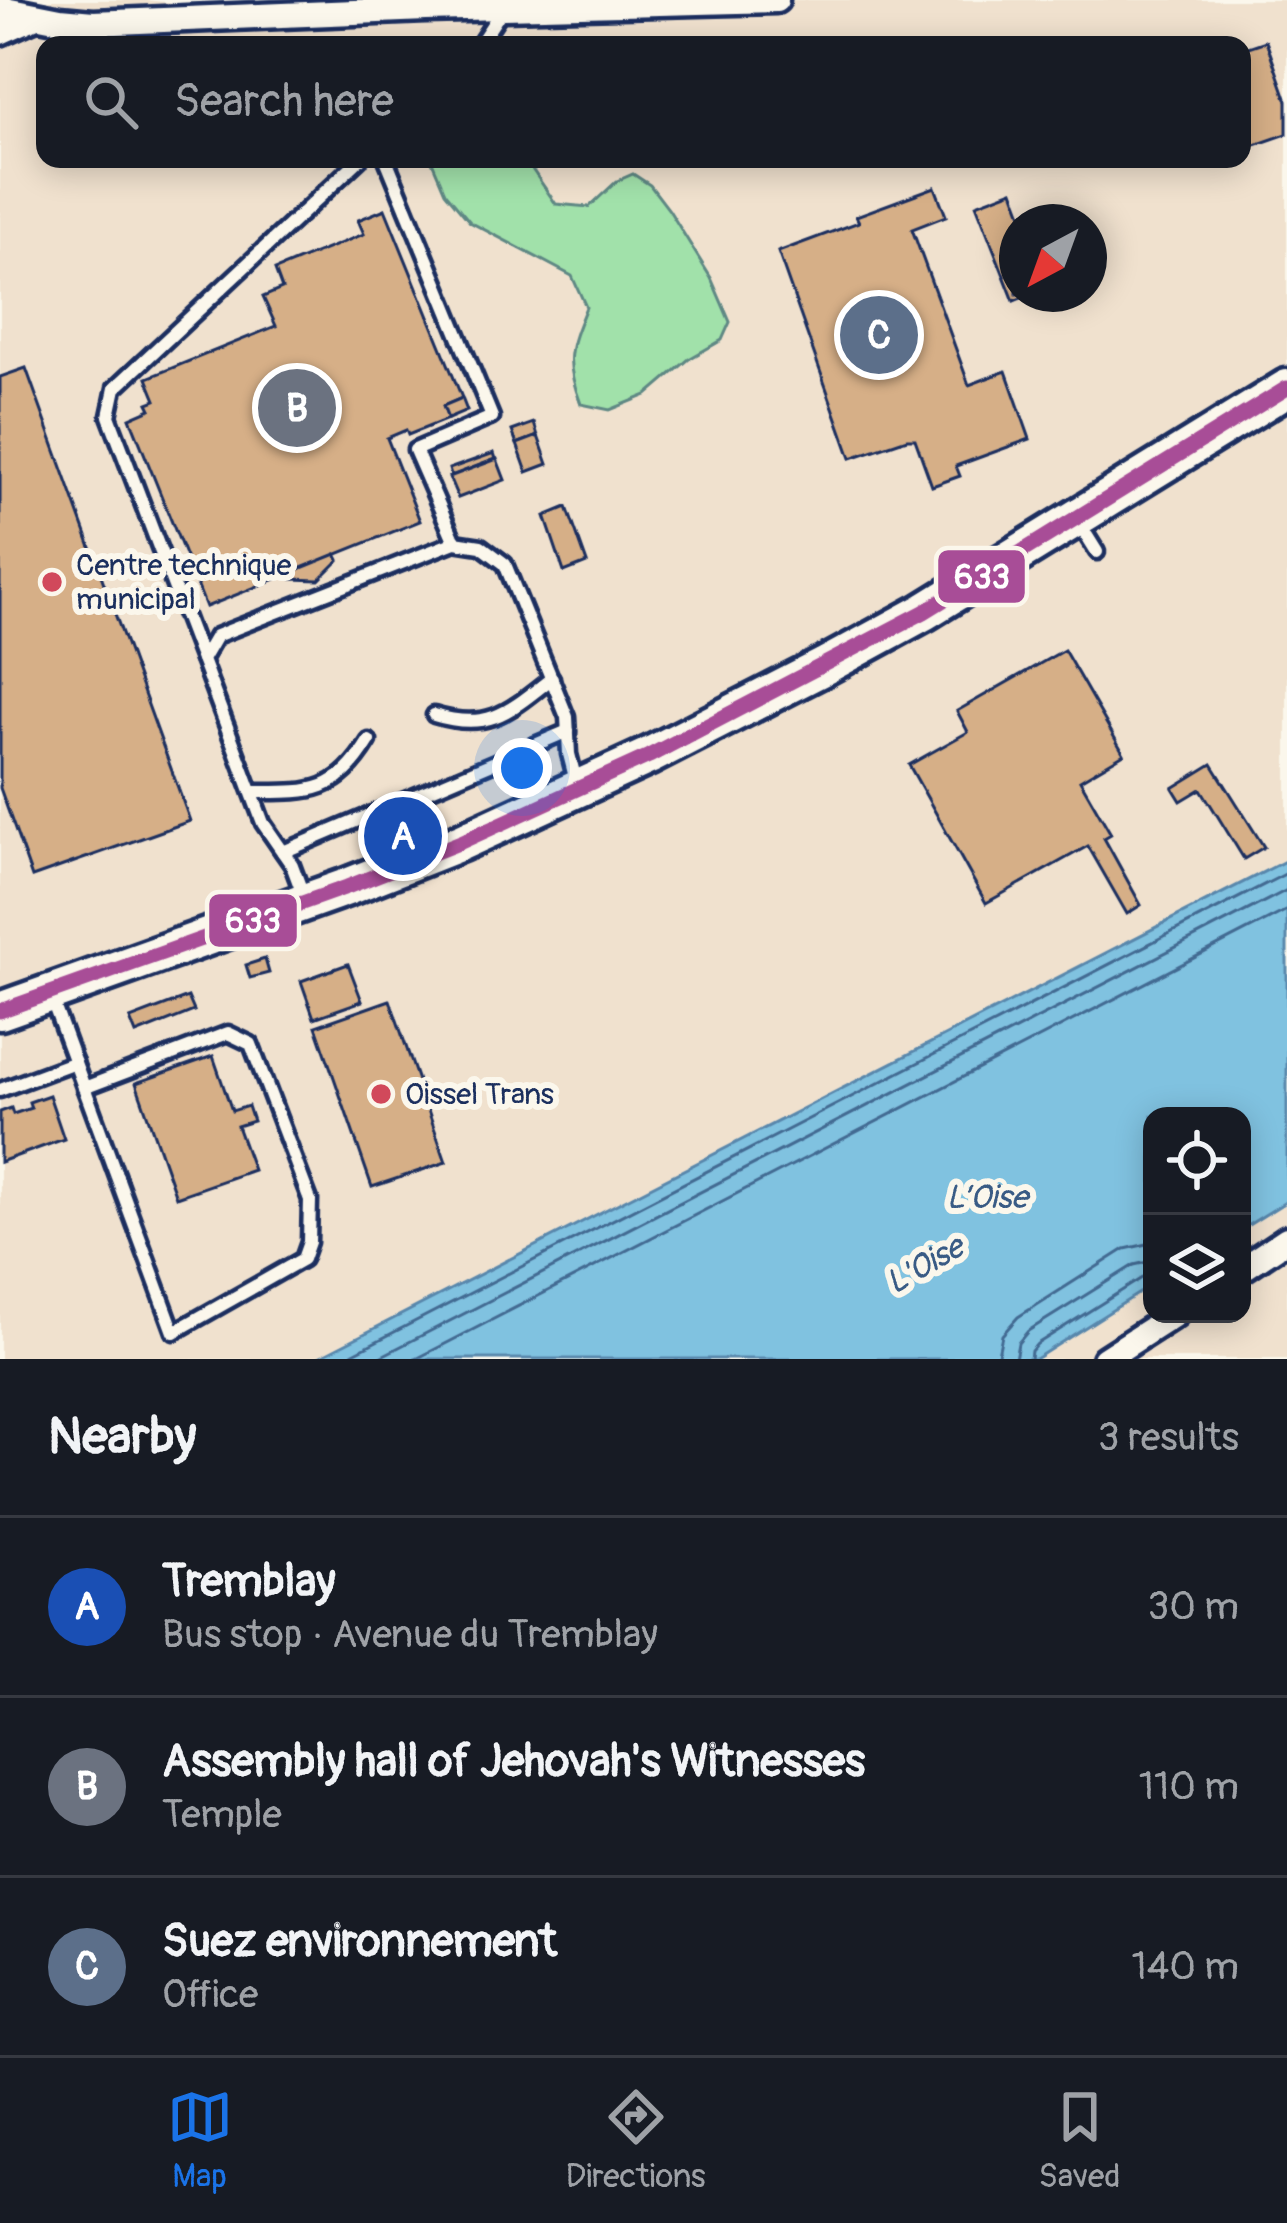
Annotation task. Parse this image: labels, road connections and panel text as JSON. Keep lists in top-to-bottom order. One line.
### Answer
{"water":["L’Oise","L'Oise"],"places":["Centre technique municipal","Oissel Trans"],"lines":["transit line 633"],"north":"bottom left","page":{"search":"Search here","pins":["C","B","A"],"heading":["Nearby","3 results"],"list":[{"mark":"A","name":"Tremblay","note":"Bus stop · Avenue du Tremblay","value":"30 m"},{"mark":"B","name":"Assembly hall of Jehovah's Witnesses","note":"Temple","value":"110 m"},{"mark":"C","name":"Suez environnement","note":"Office","value":"140 m"}],"nav":["Map","Directions","Saved"]}}
